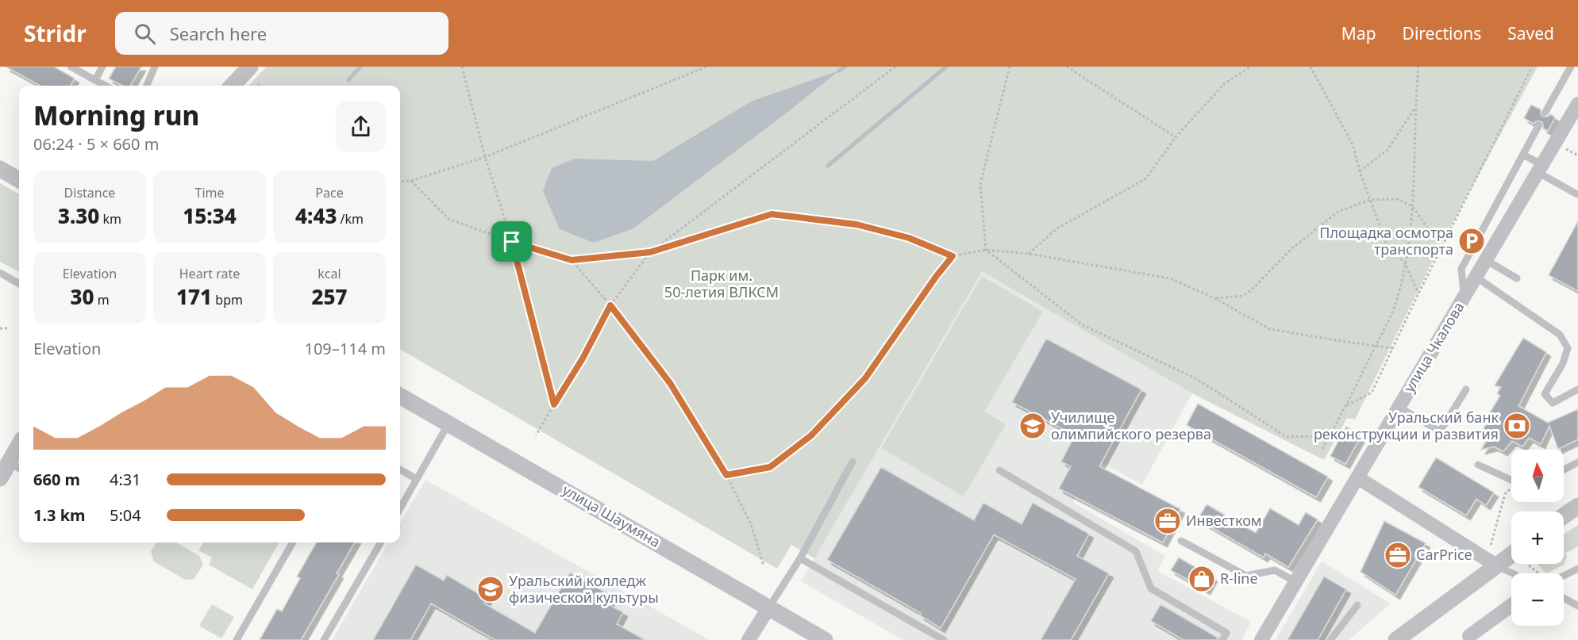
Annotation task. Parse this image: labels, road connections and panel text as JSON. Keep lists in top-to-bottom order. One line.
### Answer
{"streets":{"street":["улица Чкалова","улица Шаумяна"]},"parks":["Парк им. 50-летия ВЛКСМ"],"places":{"parking":["Площадка осмотра транспорта"],"school or university":["Училище олимпийского резерва","Уральский колледж физической культуры"],"bank":["Уральский банк реконструкции и развития"],"office":["Инвестком","CarPrice"],"shop":["R-line"]},"north":"top","page":{"header":"Stridr","search":"Search here","nav":["Map","Directions","Saved"],"heading":["Morning run","06:24 · 5 × 660 m"],"stats":[["Distance","3.30 km"],["Time","15:34"],["Pace","4:43 /km"],["Elevation","30 m"],["Heart rate","171 bpm"],["kcal","257"]],"chart":["Elevation","109–114 m"],"map_buttons":["+","−"],"list":[{"name":"660 m","note":"4:31"},{"name":"1.3 km","note":"5:04"}]}}
